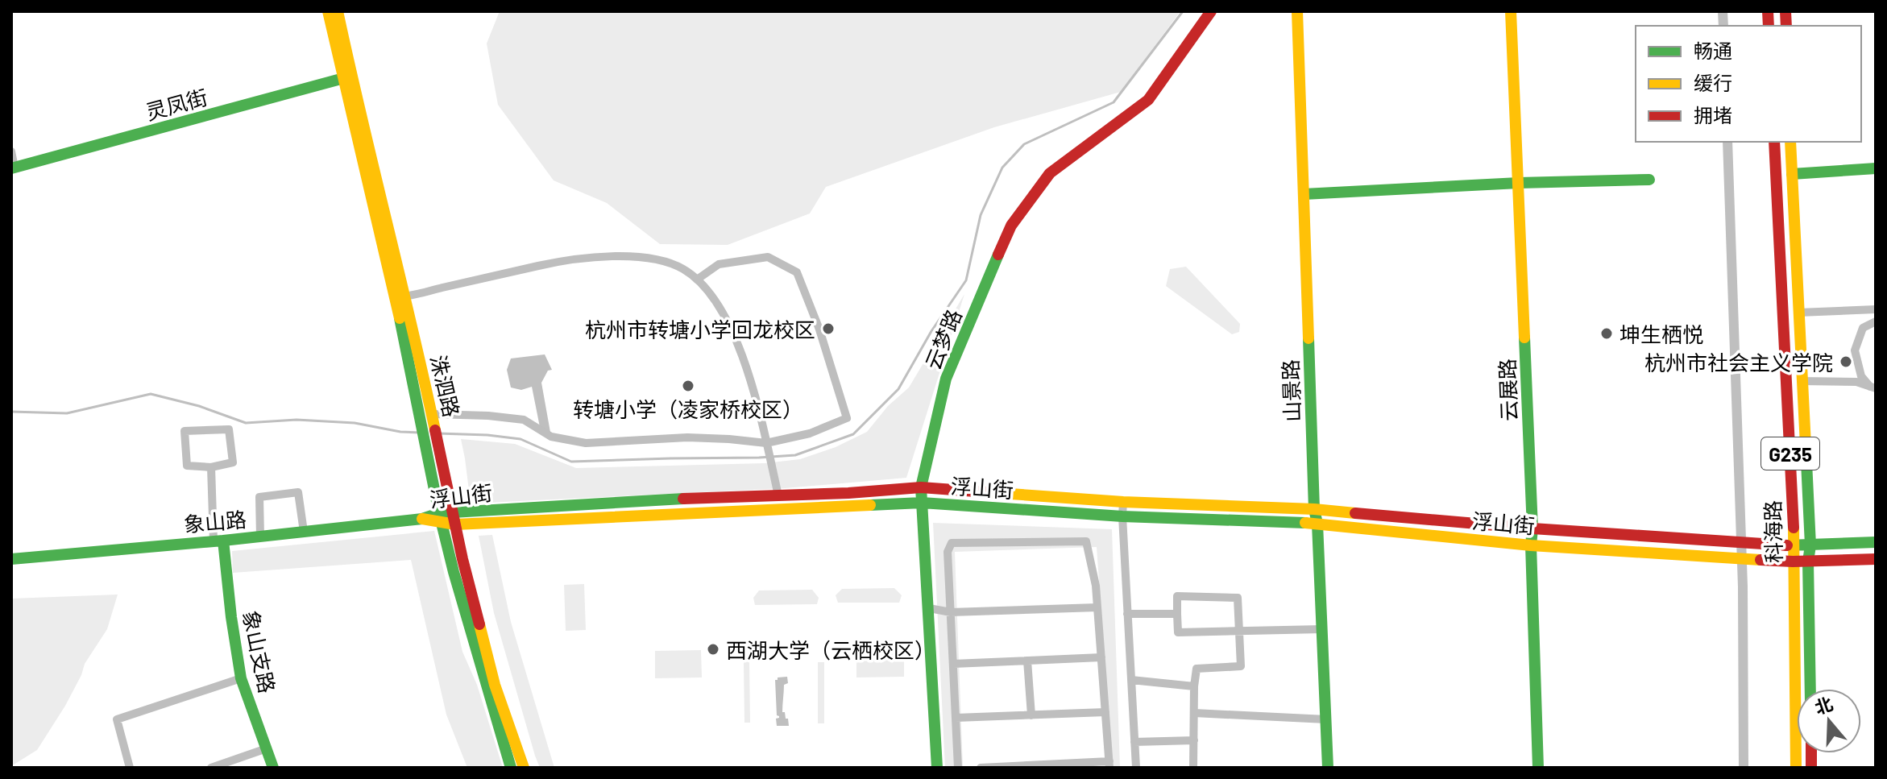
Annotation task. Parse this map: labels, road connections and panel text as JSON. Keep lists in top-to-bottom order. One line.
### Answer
{"streets":{"main road":["灵凤街","云梦路","洙泗路","云展路","山景路","G235","浮山街","象山路","科海路","象山支路"]},"crossings":[["灵凤街","洙泗路"],["云梦路","浮山街"],["洙泗路","浮山街"],["云展路","浮山街"],["山景路","浮山街"],["浮山街","象山路"],["浮山街","科海路"],["象山路","象山支路"]],"places":["杭州市转塘小学回龙校区","坤生栖悦","杭州市社会主义学院","转塘小学（凌家桥校区）","西湖大学（云栖校区）"],"legend":["畅通","缓行","拥堵"],"north":"top"}
